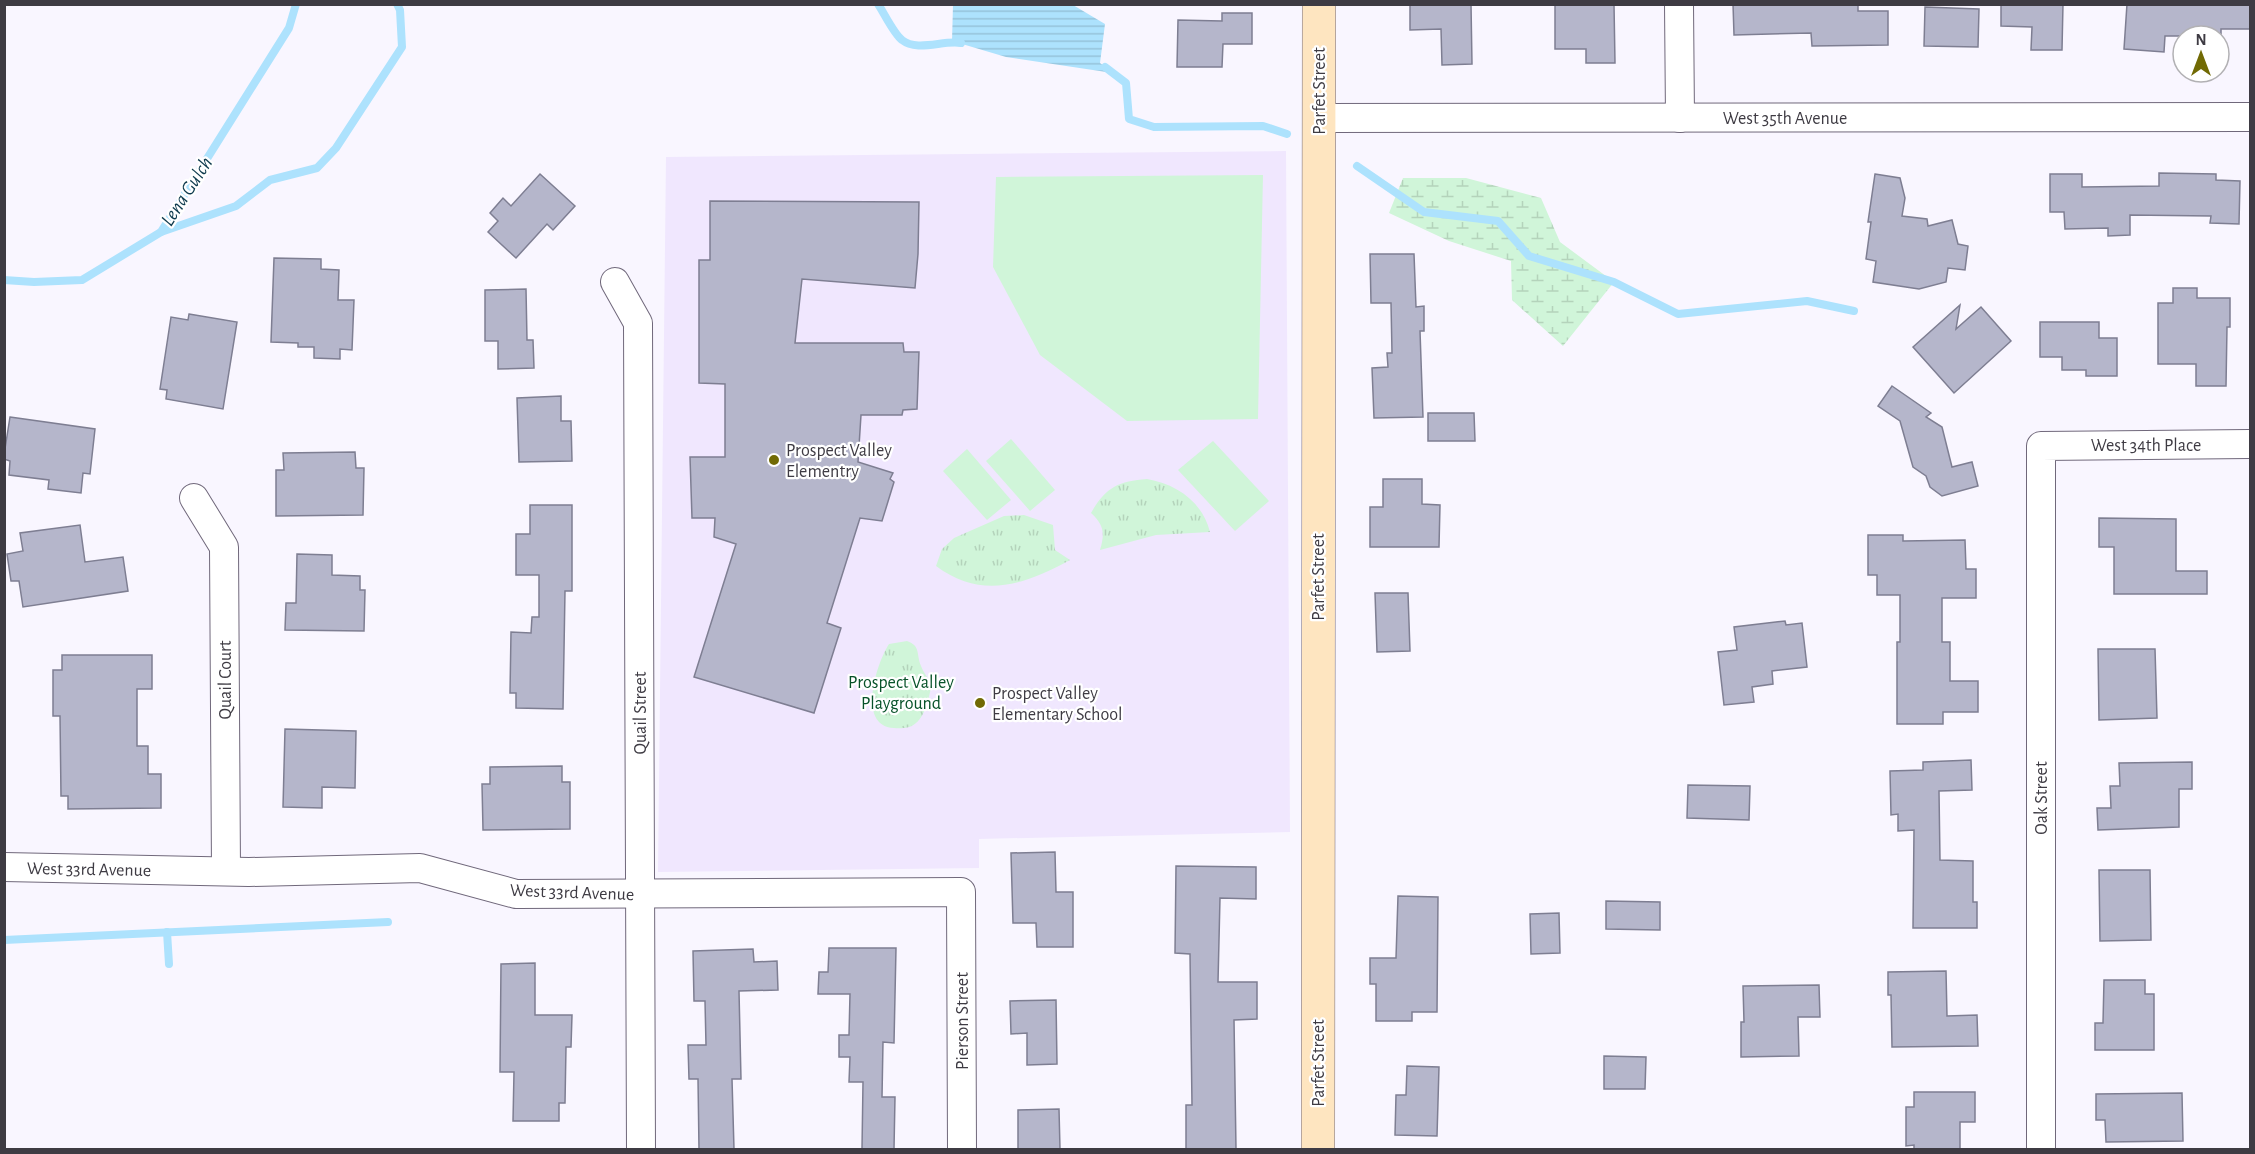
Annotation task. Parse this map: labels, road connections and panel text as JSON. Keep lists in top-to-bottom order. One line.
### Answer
{"streets":{"street":["Parfet Street","West 35th Avenue","West 34th Place","Quail Court","Quail Street","Oak Street","West 33rd Avenue","Pierson Street"]},"crossings":[["Parfet Street","West 35th Avenue"],["West 34th Place","Oak Street"],["Quail Court","West 33rd Avenue"],["Quail Street","West 33rd Avenue"],["West 33rd Avenue","Pierson Street"]],"water":["Lena Gulch"],"parks":["Prospect Valley Playground"],"places":["Prospect Valley Elementry","Prospect Valley Elementary School"],"north":"top"}
